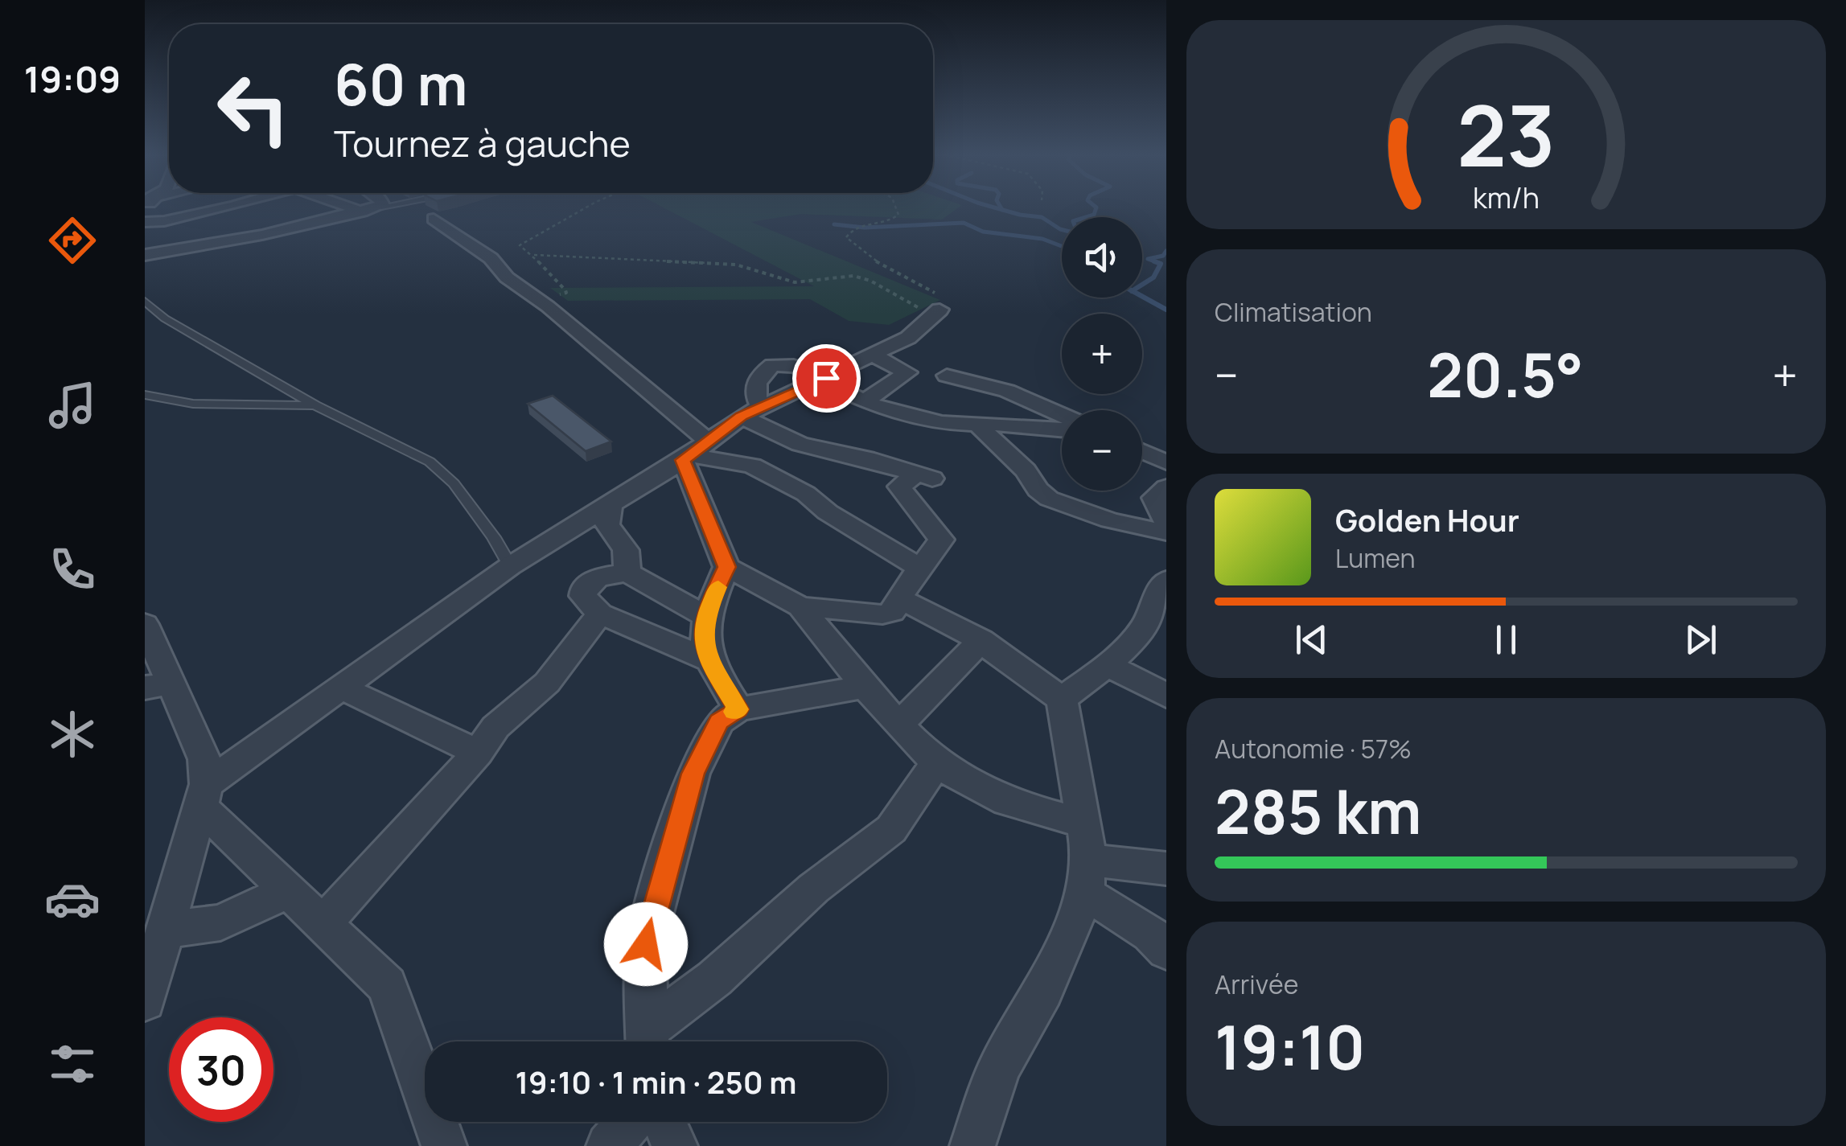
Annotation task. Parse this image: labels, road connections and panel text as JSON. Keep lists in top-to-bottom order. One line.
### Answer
{"page":{"tabs":"19:09","turn":["60 m","Tournez à gauche"],"map_buttons":["+","−"],"tile":["Climatisation",["Autonomie · 57%","285 km"],["Arrivée","19:10"]],"heat":["−","20.5°","+"],"song":["Golden Hour","Lumen"],"limit":"30","trip":"19:10 · 1 min · 250 m","gauge":["23","km/h"]}}
